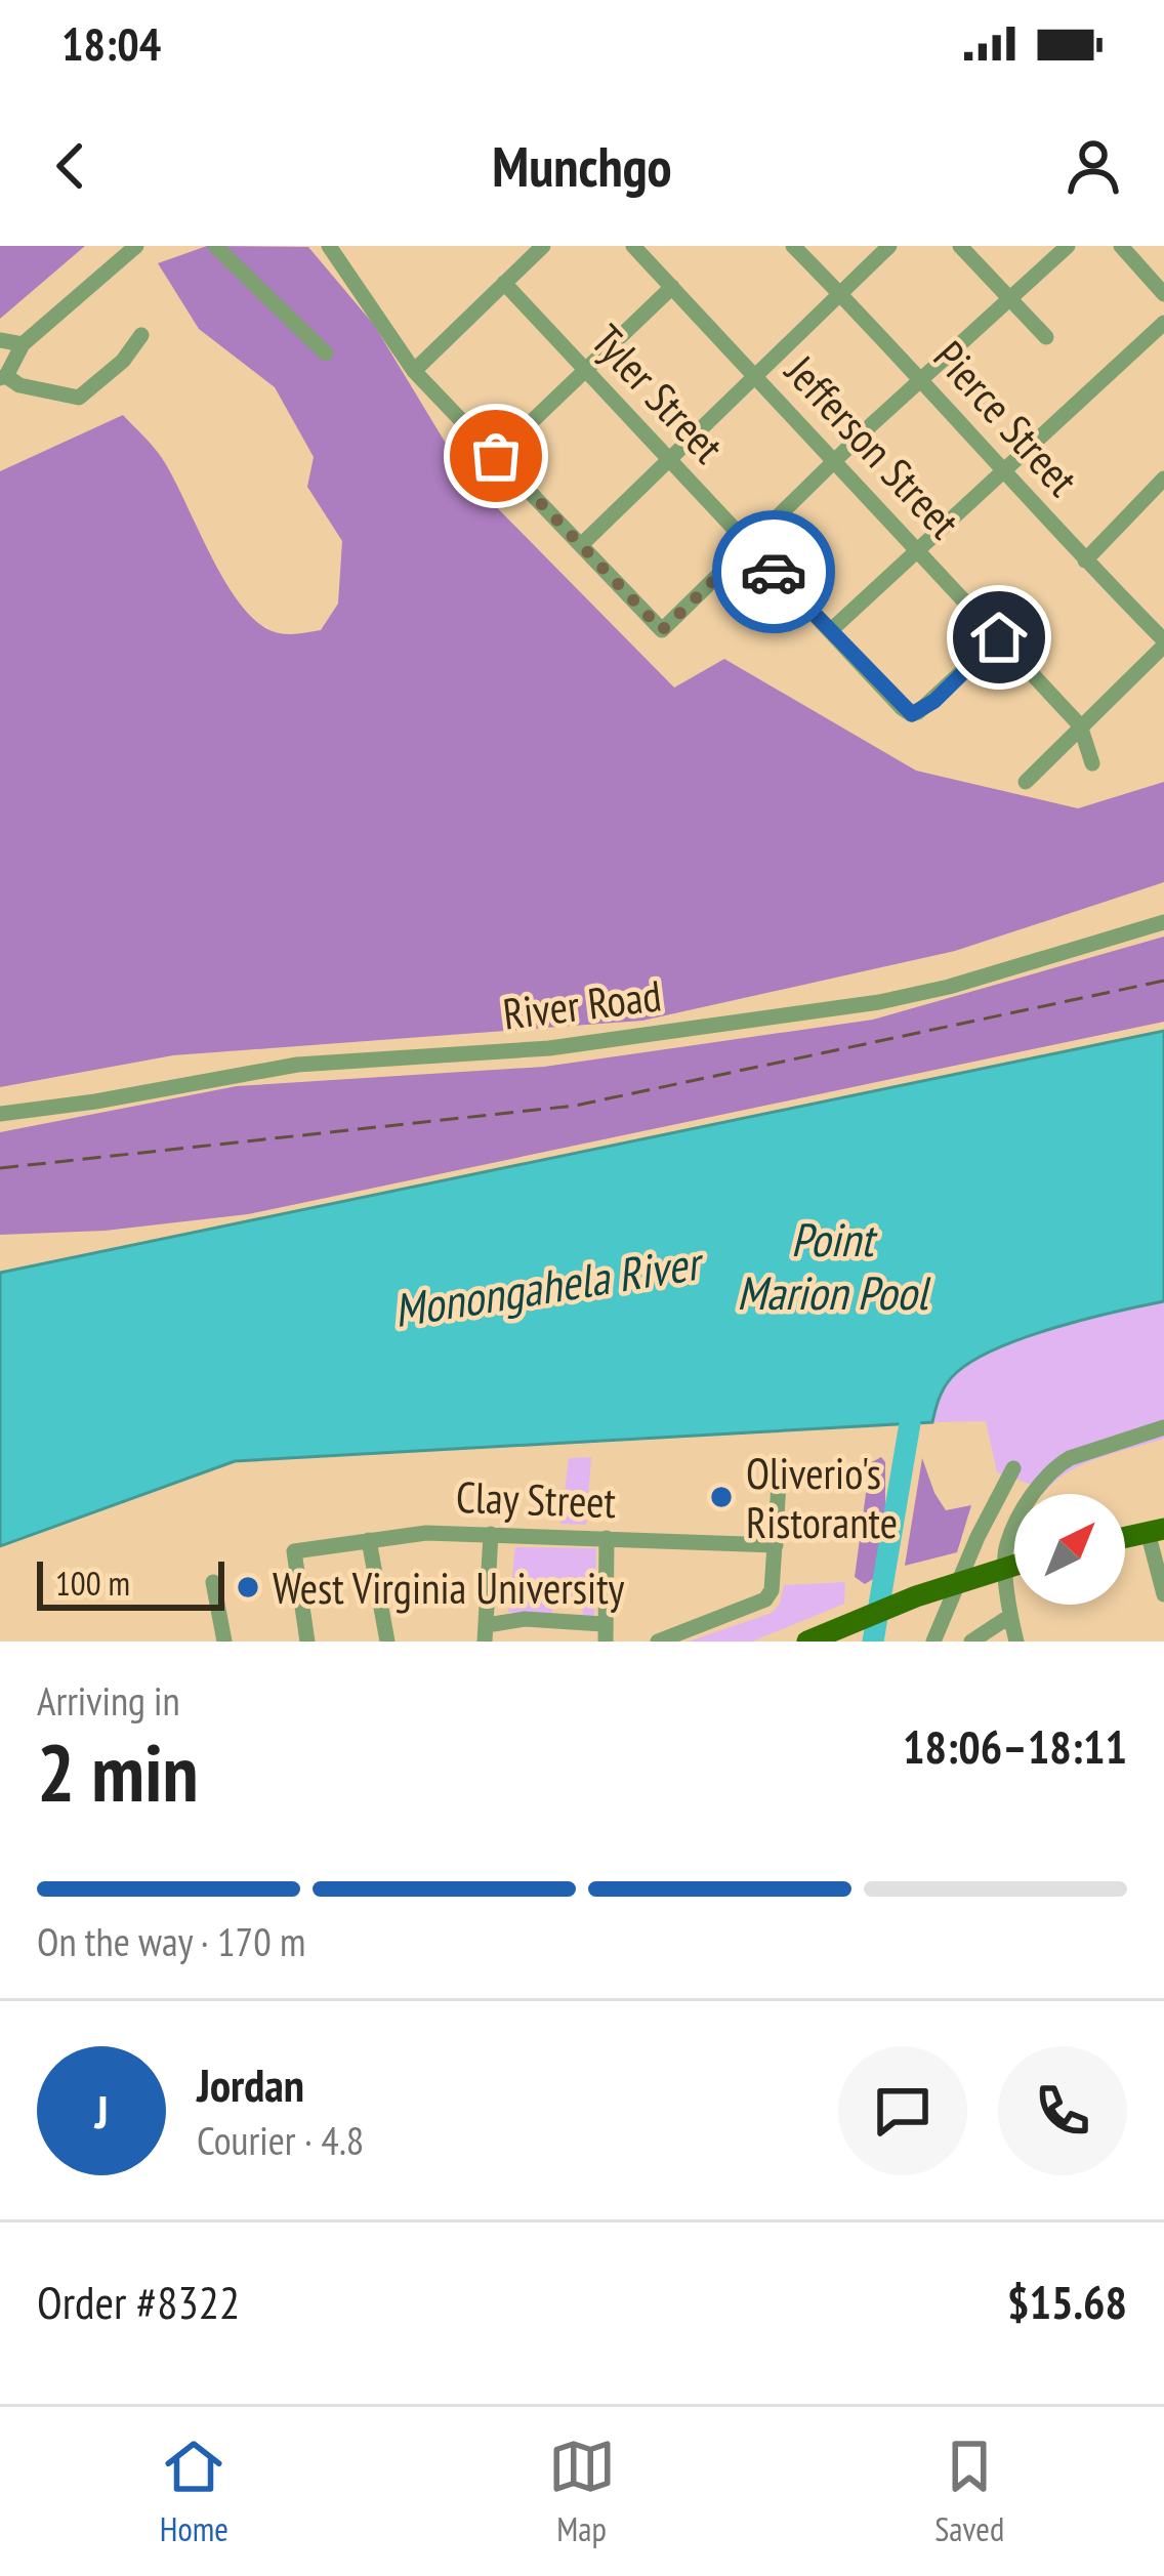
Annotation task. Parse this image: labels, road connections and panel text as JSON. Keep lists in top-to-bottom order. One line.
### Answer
{"streets":{"street":["Tyler Street","Pierce Street","Jefferson Street","River Road","Clay Street"]},"crossings":[["Tyler Street","Jefferson Street"]],"water":["Point Marion Pool","Monongahela River"],"places":["Oliverio's Ristorante","West Virginia University"],"scale_bar":"100 m","north":"top right","page":{"status":"18:04","header":"Munchgo","scale":"100 m","heading":["2 min","Arriving in","18:06–18:11"],"panel":["Jordan","Courier · 4.8","Order #8322","$15.68"],"bar":"On the way · 170 m","round":"J","tabs":["Home","Map","Saved"]}}
